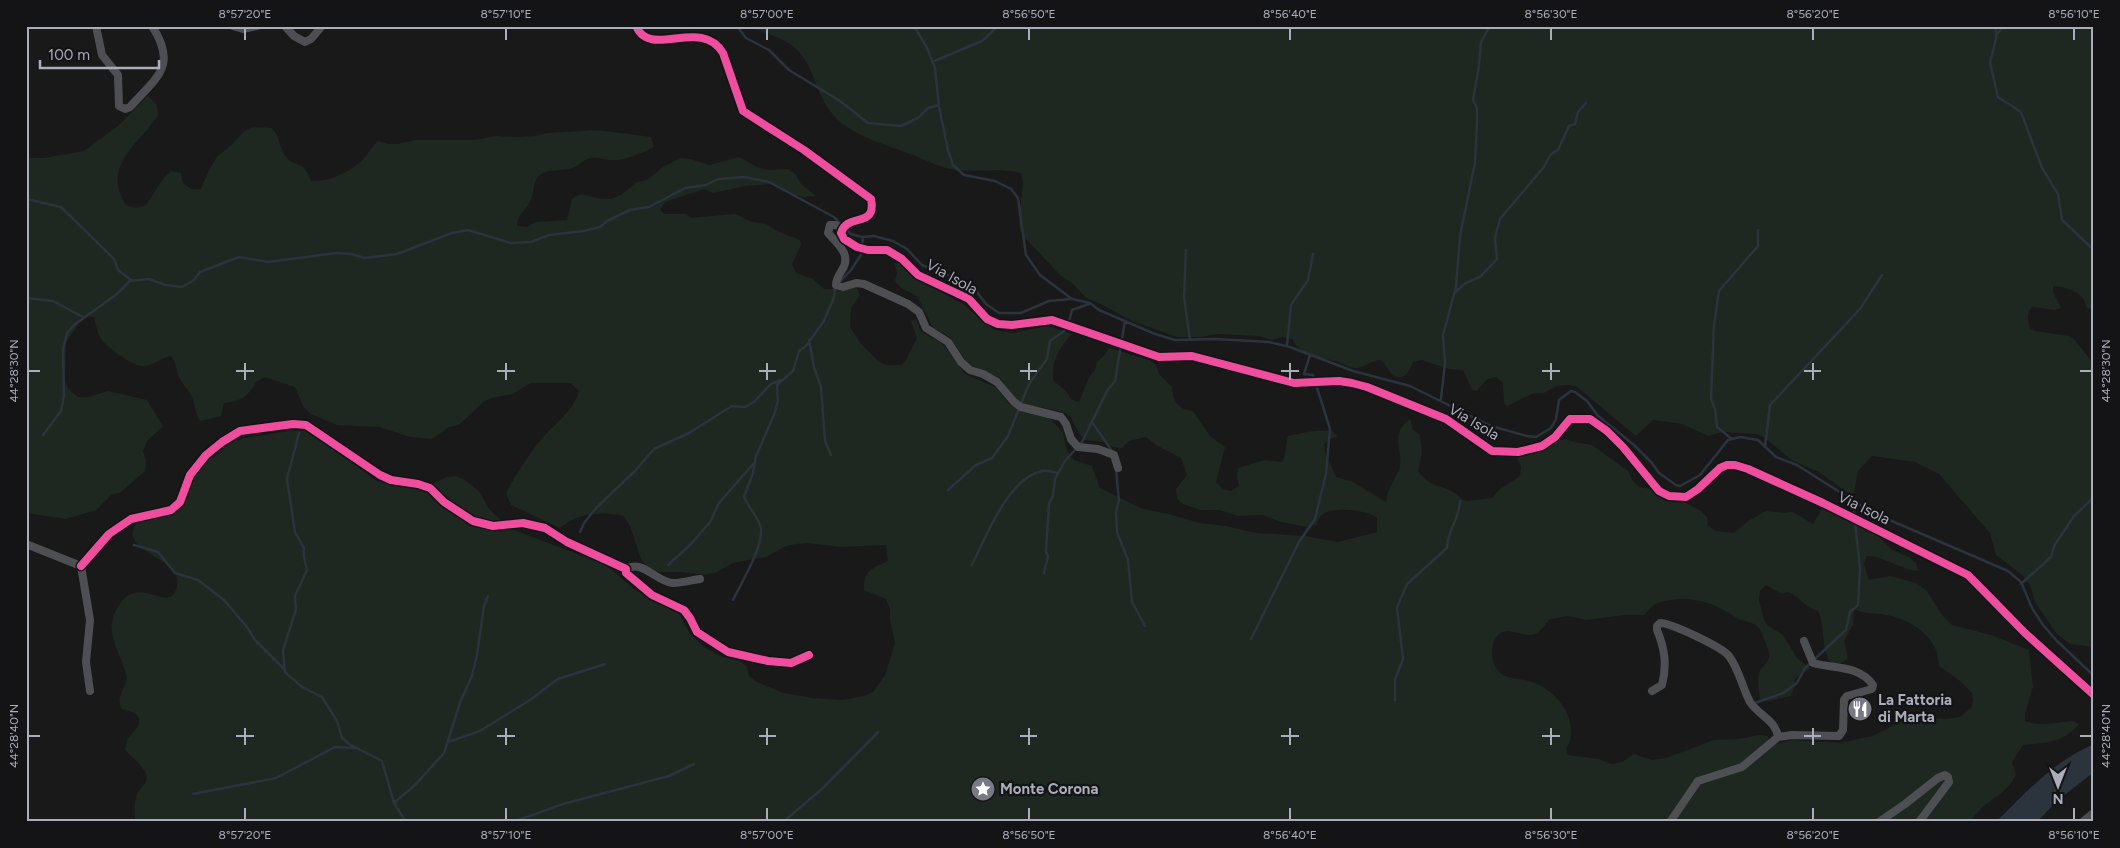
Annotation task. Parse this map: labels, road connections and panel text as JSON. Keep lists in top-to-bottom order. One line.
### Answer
{"streets":{"street":["Via Isola"]},"places":{"restaurant":["La Fattoria di Marta"],"place":["Monte Corona"]},"scale_bar":"100 m","north":"bottom","coordinates":["8°57'20\"E","8°57'10\"E","8°57'00\"E","8°56'50\"E","8°56'40\"E","8°56'30\"E","8°56'20\"E","8°56'10\"E","44°28'30\"N","44°28'40\"N"]}
